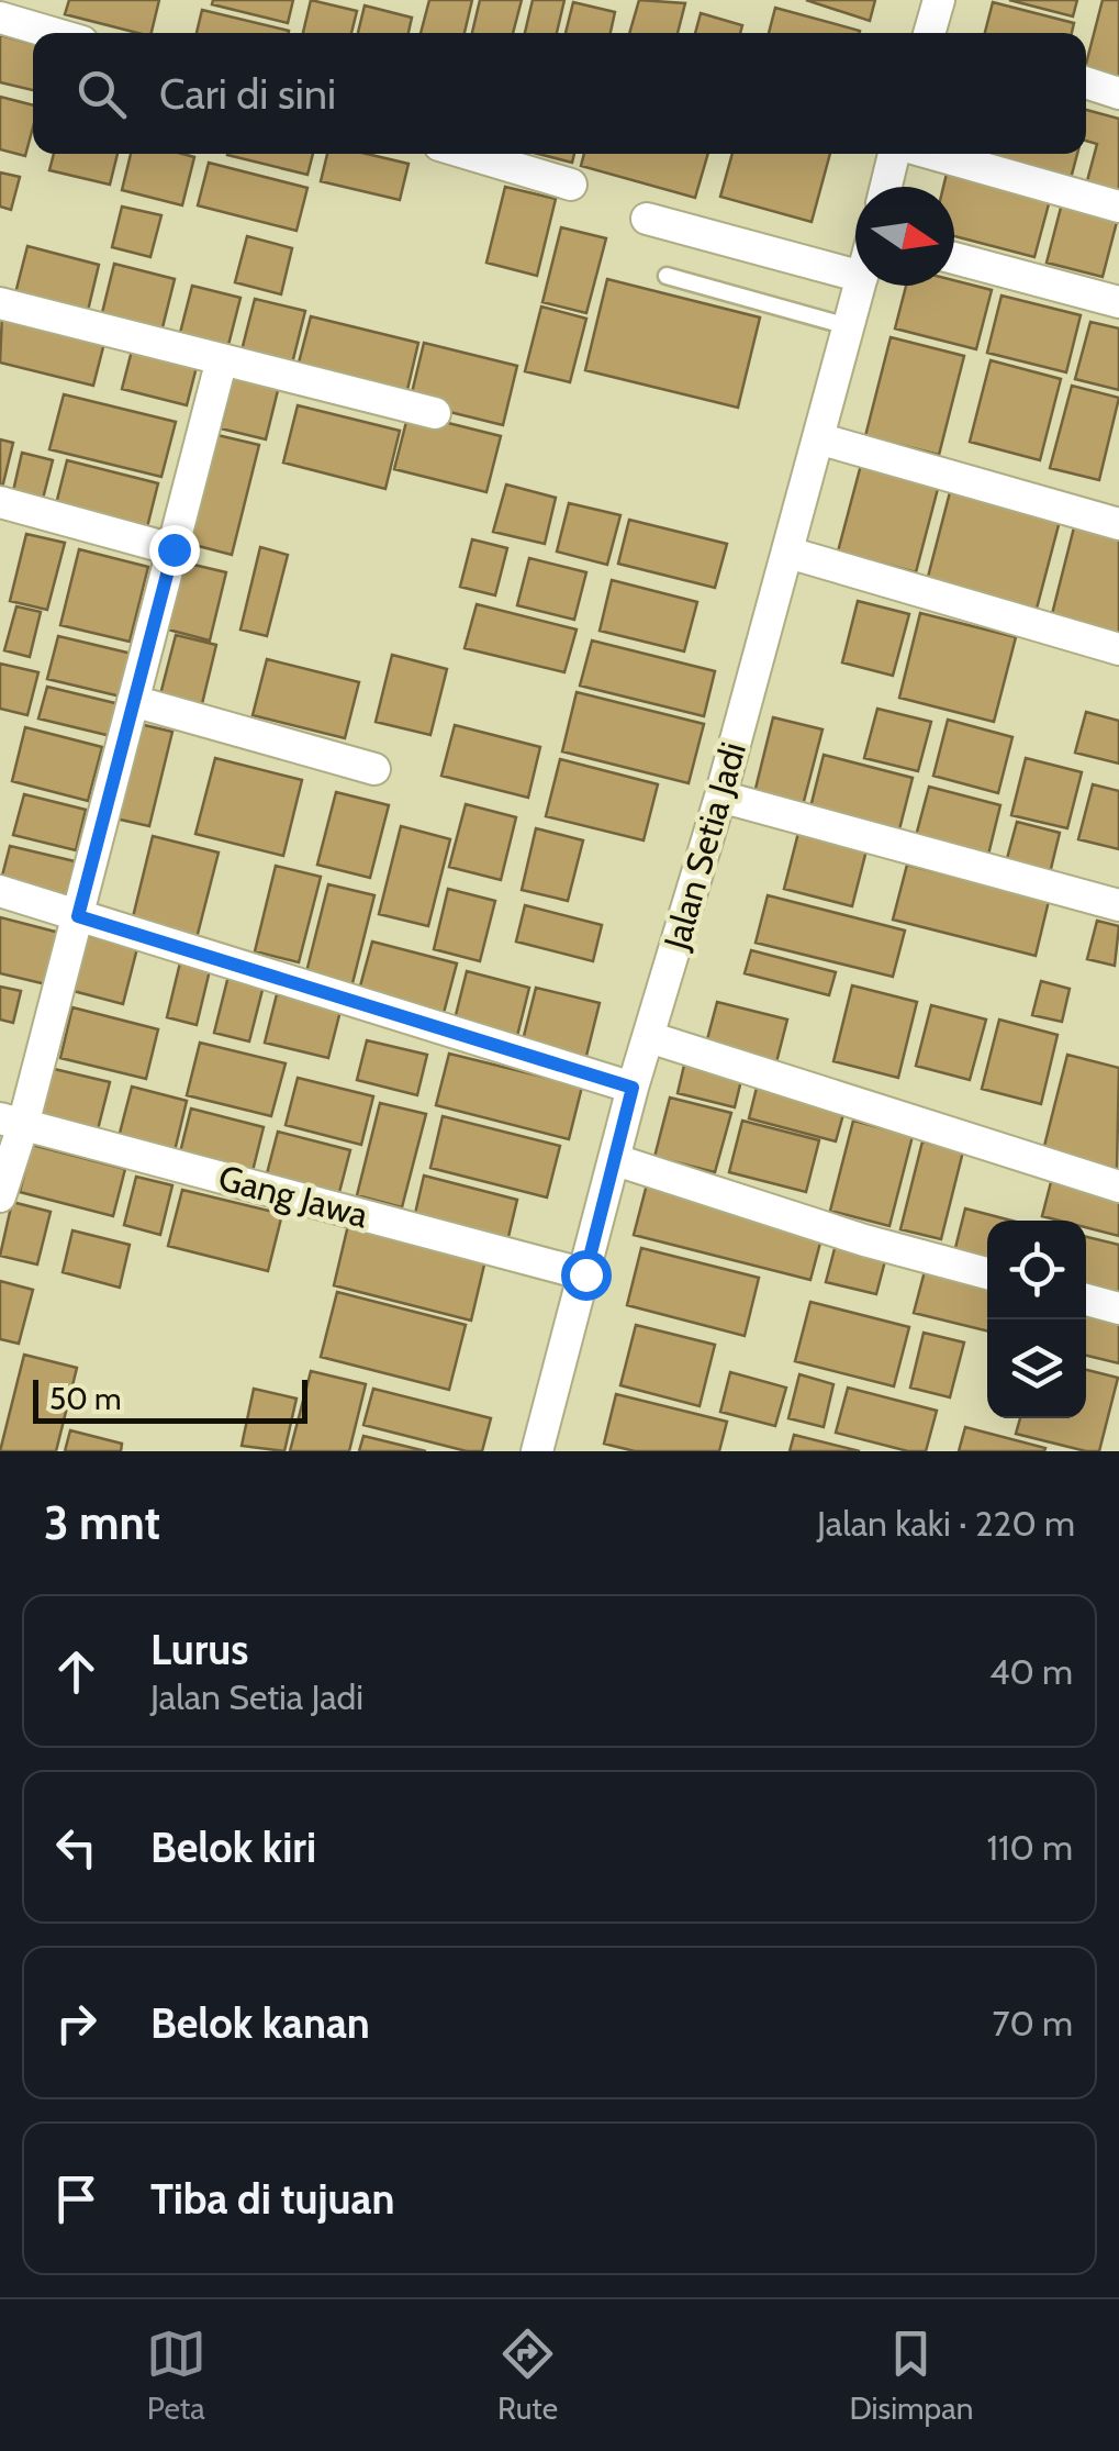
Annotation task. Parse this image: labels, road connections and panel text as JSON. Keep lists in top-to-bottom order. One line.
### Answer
{"streets":{"street":["Jalan Setia Jadi","Gang Jawa"]},"crossings":[["Jalan Setia Jadi","Gang Jawa"]],"scale_bar":"50 m","north":"right","page":{"search":"Cari di sini","scale":"50 m","heading":["3 mnt","Jalan kaki · 220 m"],"list":[["Lurus","Jalan Setia Jadi","40 m"],["Belok kiri","110 m"],["Belok kanan","70 m"],"Tiba di tujuan"],"nav":["Peta","Rute","Disimpan"]}}
